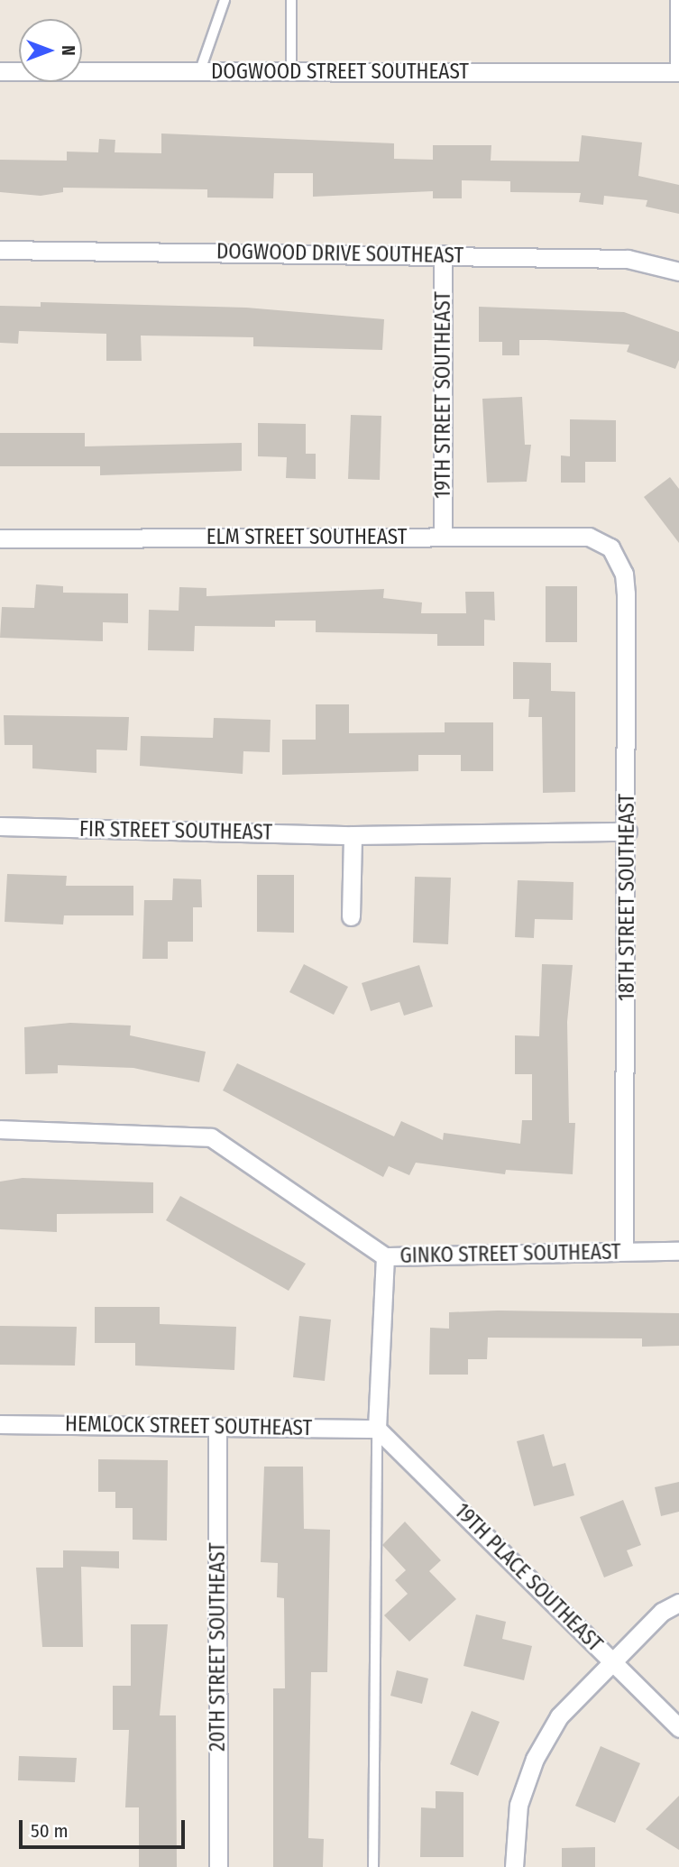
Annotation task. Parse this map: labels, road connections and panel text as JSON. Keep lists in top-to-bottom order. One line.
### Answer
{"streets":{"street":["DOGWOOD STREET SOUTHEAST","DOGWOOD DRIVE SOUTHEAST","19TH STREET SOUTHEAST","ELM STREET SOUTHEAST","FIR STREET SOUTHEAST","18TH STREET SOUTHEAST","GINKO STREET SOUTHEAST","HEMLOCK STREET SOUTHEAST","19TH PLACE SOUTHEAST","20TH STREET SOUTHEAST"]},"crossings":[["DOGWOOD DRIVE SOUTHEAST","19TH STREET SOUTHEAST"],["19TH STREET SOUTHEAST","ELM STREET SOUTHEAST"],["ELM STREET SOUTHEAST","18TH STREET SOUTHEAST"],["FIR STREET SOUTHEAST","18TH STREET SOUTHEAST"],["18TH STREET SOUTHEAST","GINKO STREET SOUTHEAST"],["HEMLOCK STREET SOUTHEAST","19TH PLACE SOUTHEAST"],["HEMLOCK STREET SOUTHEAST","20TH STREET SOUTHEAST"]],"scale_bar":"50 m","north":"right"}
